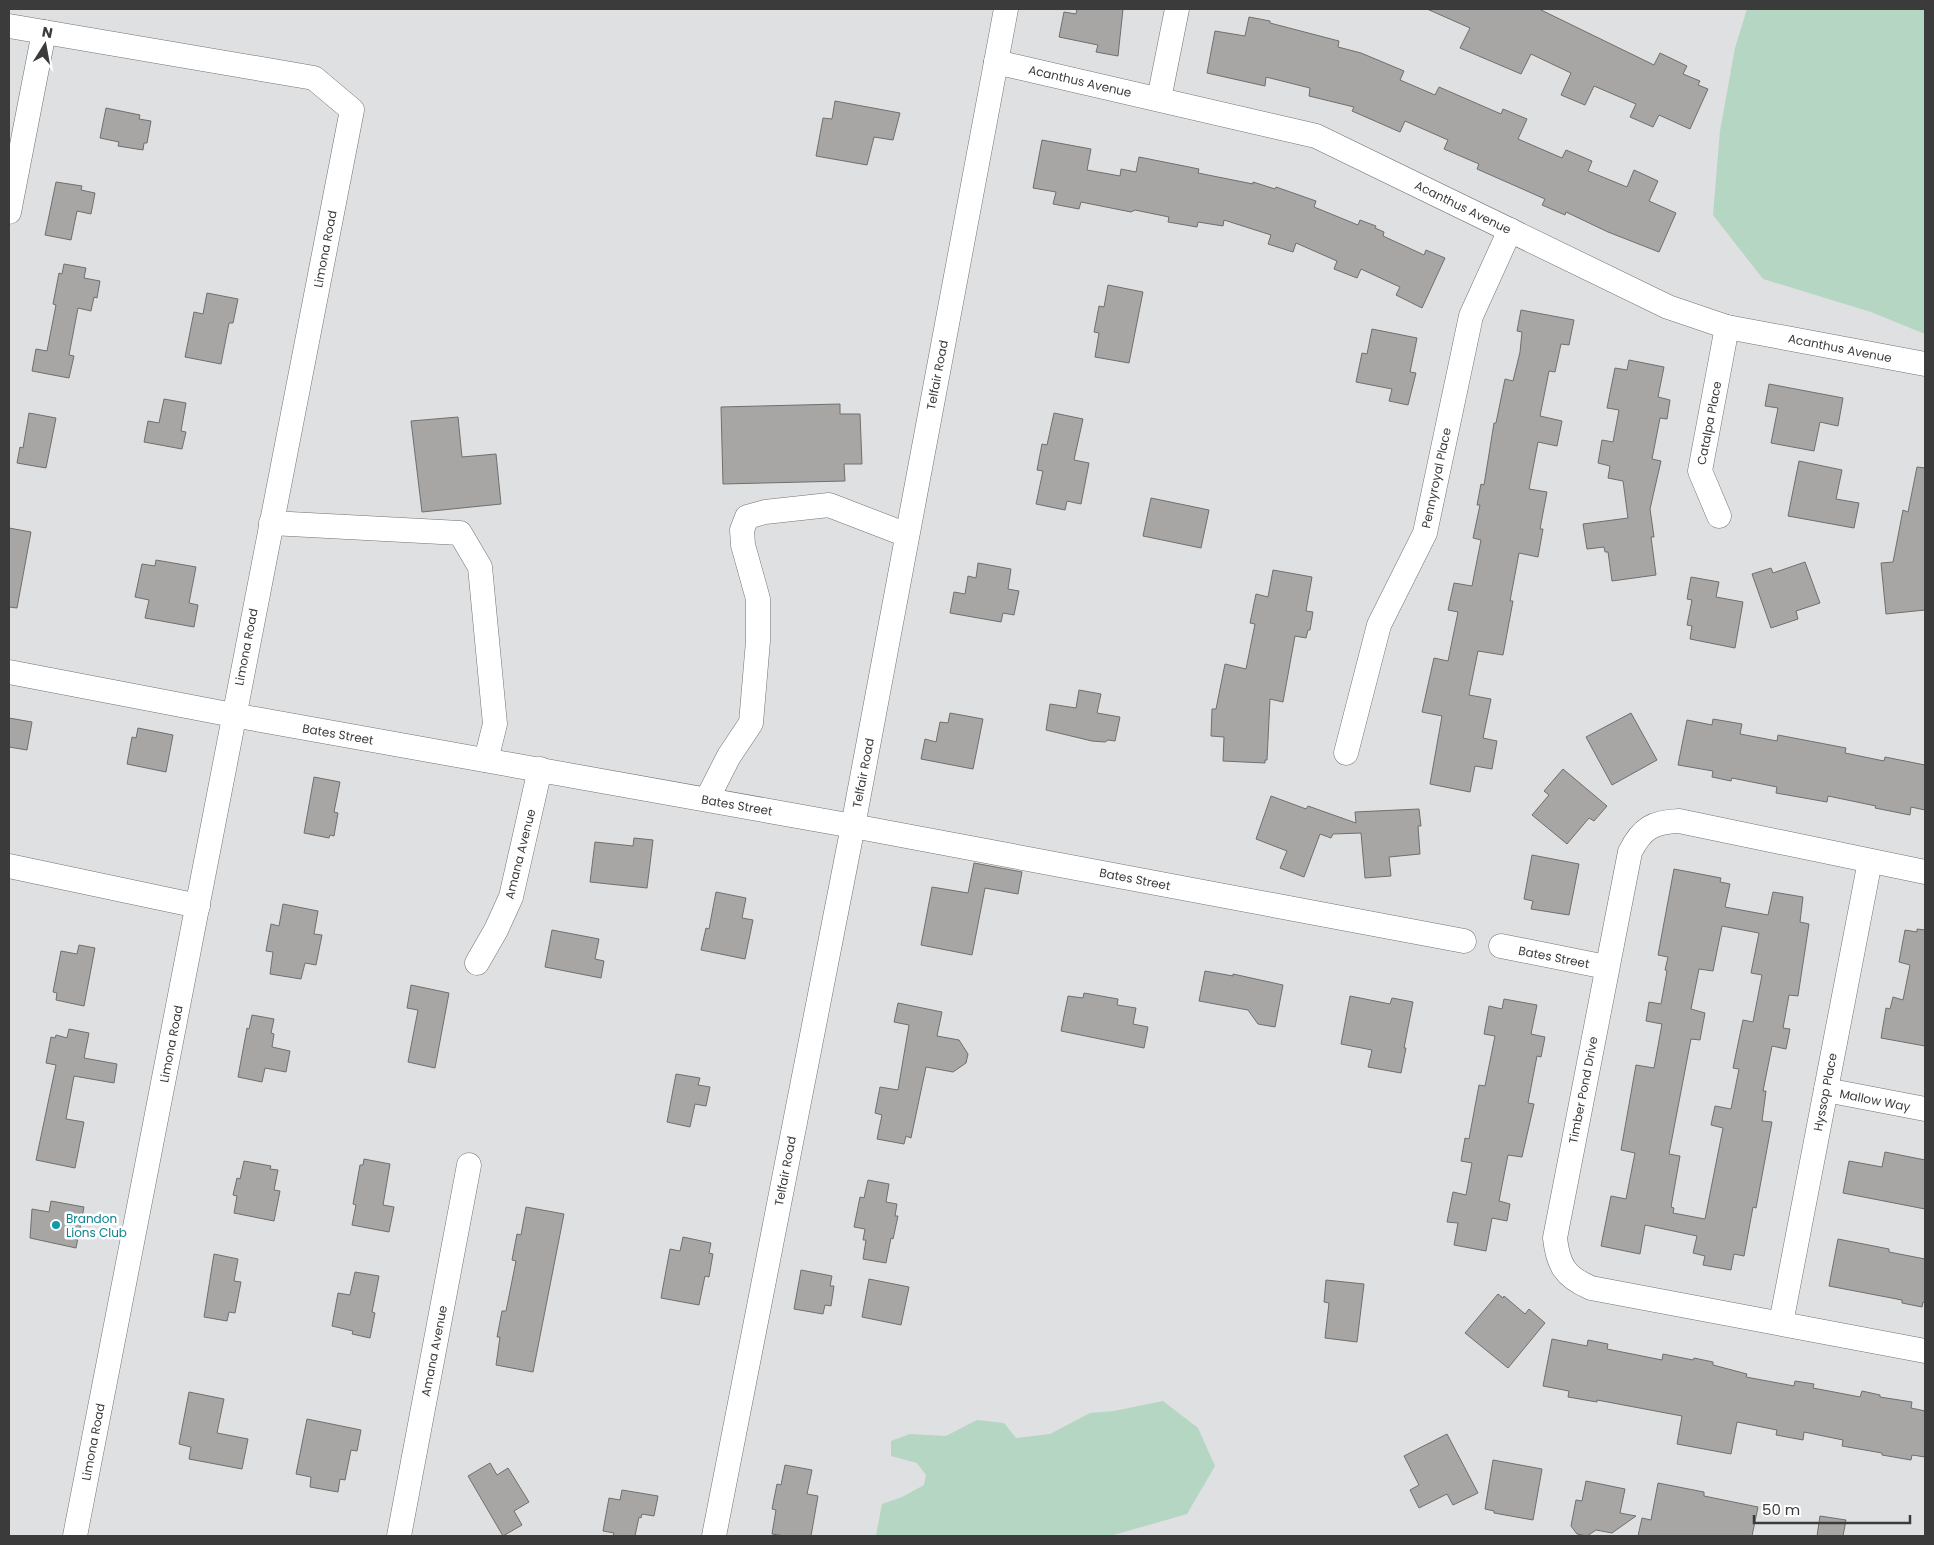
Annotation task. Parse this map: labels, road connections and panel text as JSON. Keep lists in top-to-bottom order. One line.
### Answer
{"streets":{"street":["Acanthus Avenue","Limona Road","Telfair Road","Catalpa Place","Pennyroyal Place","Bates Street","Amana Avenue","Timber Pond Drive","Hyssop Place","Mallow Way"]},"crossings":[["Acanthus Avenue","Telfair Road"],["Acanthus Avenue","Catalpa Place"],["Acanthus Avenue","Pennyroyal Place"],["Limona Road","Bates Street"],["Telfair Road","Bates Street"],["Bates Street","Amana Avenue"],["Bates Street","Timber Pond Drive"],["Timber Pond Drive","Hyssop Place"],["Hyssop Place","Mallow Way"]],"places":["Brandon Lions Club"],"scale_bar":"50 m","north":"top"}
